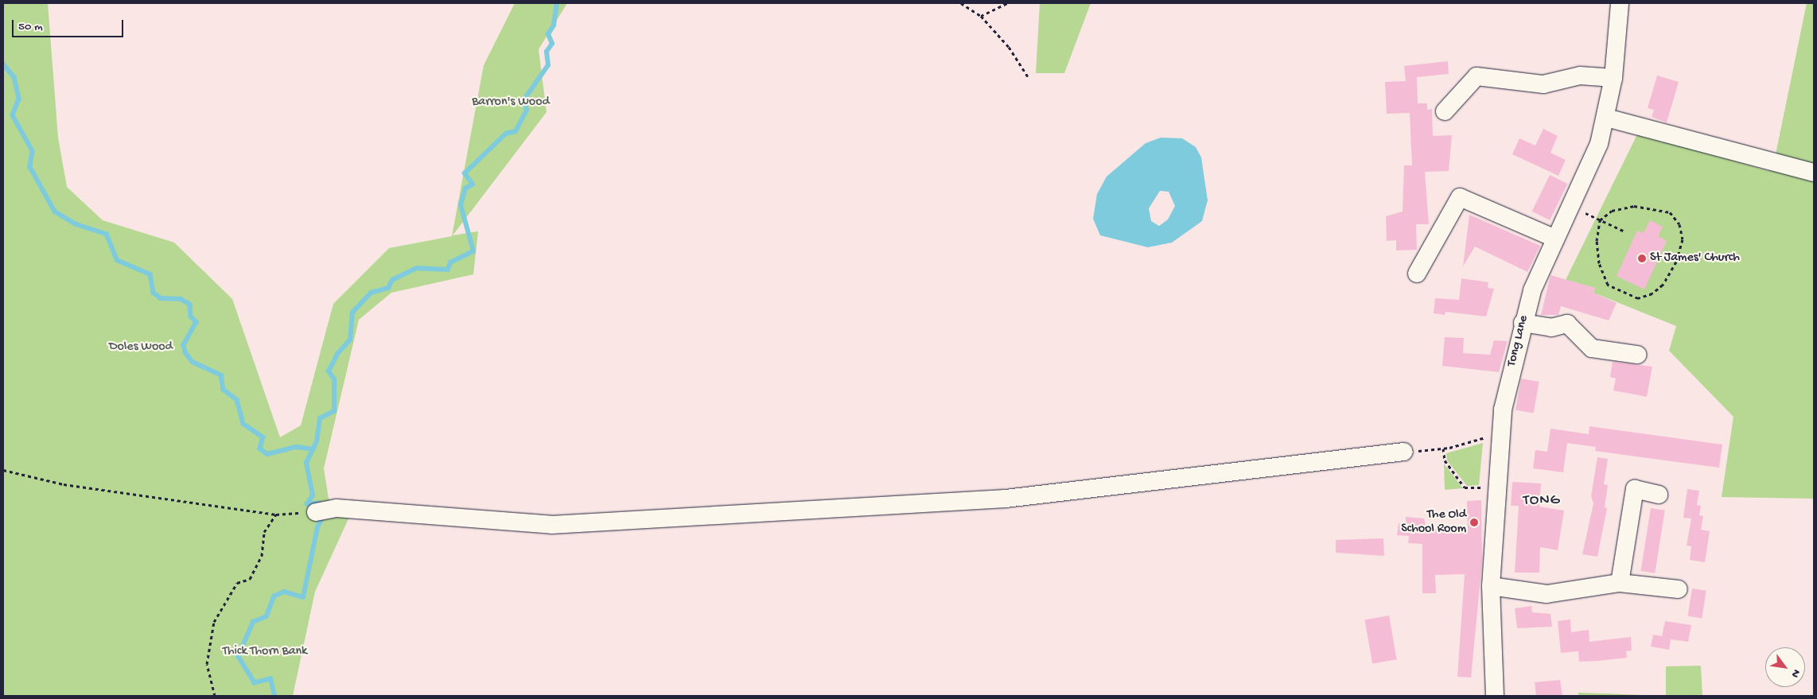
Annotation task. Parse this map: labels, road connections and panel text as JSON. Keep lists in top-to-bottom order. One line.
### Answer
{"streets":{"street":["Tong Lane"]},"districts":["TONG"],"parks":["Barron's Wood","Doles Wood","Thick Thorn Bank"],"places":["St James' Church","The Old School Room"],"scale_bar":"50 m","north":"bottom right"}
